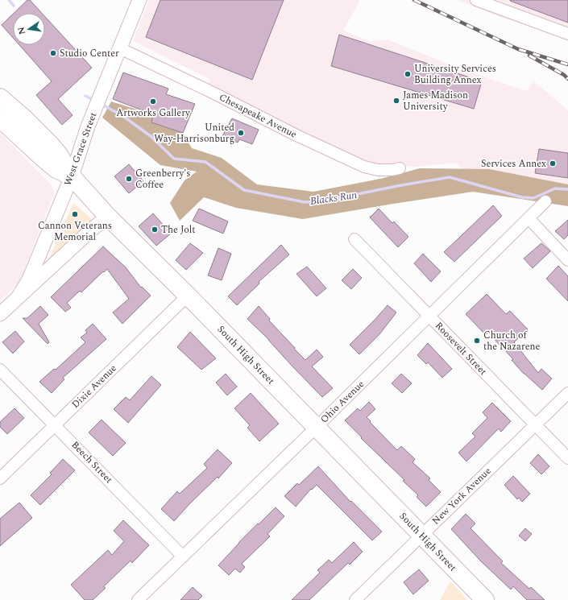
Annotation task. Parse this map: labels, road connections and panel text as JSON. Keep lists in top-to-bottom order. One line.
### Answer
{"streets":{"main road":["South High Street"],"street":["Chesapeake Avenue","West Grace Street","Roosevelt Street","Dixie Avenue","Ohio Avenue","Beech Street","New York Avenue"]},"crossings":[["Chesapeake Avenue","West Grace Street"],["West Grace Street","South High Street"],["Roosevelt Street","Ohio Avenue"],["Roosevelt Street","New York Avenue"],["South High Street","Dixie Avenue"],["South High Street","Ohio Avenue"],["South High Street","New York Avenue"],["Dixie Avenue","Beech Street"],["Ohio Avenue","Beech Street"]],"water":["Blacks Run"],"places":["Studio Center","University Services Building Annex","James Madison University","Artworks Gallery","United Way-Harrisonburg","Services Annex","Greenberry's Coffee","Cannon Veterans Memorial","The Jolt","Church of the Nazarene"],"north":"left"}
